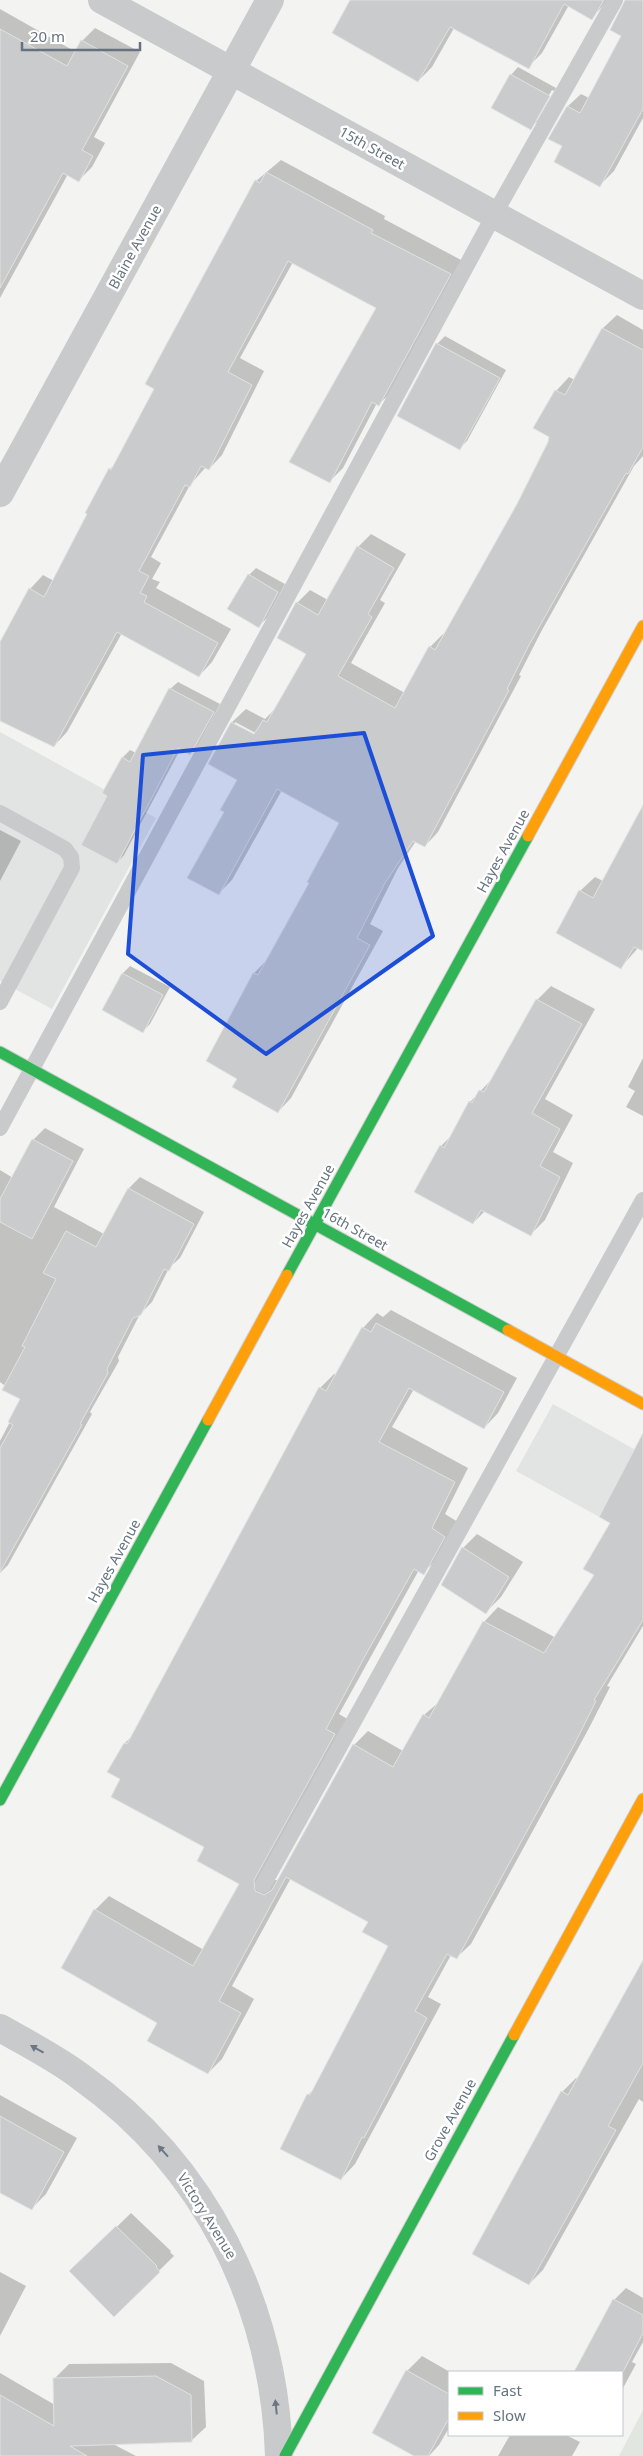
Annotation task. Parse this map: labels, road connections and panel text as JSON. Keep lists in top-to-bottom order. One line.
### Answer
{"streets":{"street":["15th Street","Blaine Avenue","Hayes Avenue","16th Street","Grove Avenue","Victory Avenue"]},"crossings":[["15th Street","Blaine Avenue"],["Hayes Avenue","16th Street"]],"one_way":["Victory Avenue"],"legend":["Fast","Slow"],"scale_bar":"20 m"}
